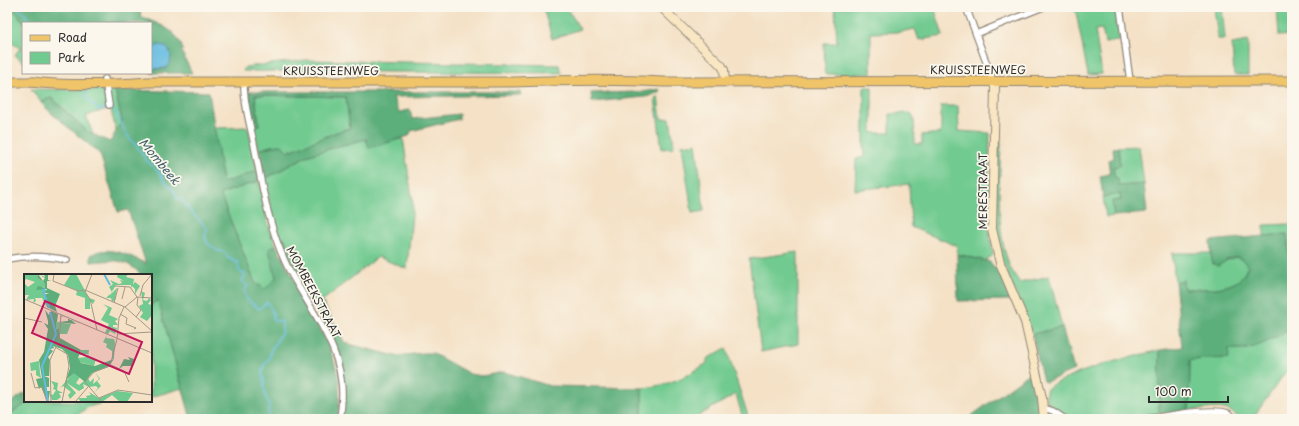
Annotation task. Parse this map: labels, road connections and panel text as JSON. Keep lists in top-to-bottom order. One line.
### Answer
{"streets":{"main road":["KRUISSTEENWEG"],"street":["MERESTRAAT","MOMBEEKSTRAAT"]},"crossings":[["KRUISSTEENWEG","MERESTRAAT"],["KRUISSTEENWEG","MOMBEEKSTRAAT"]],"water":["Mombeek"],"legend":["Road","Park"],"scale_bar":"100 m"}
